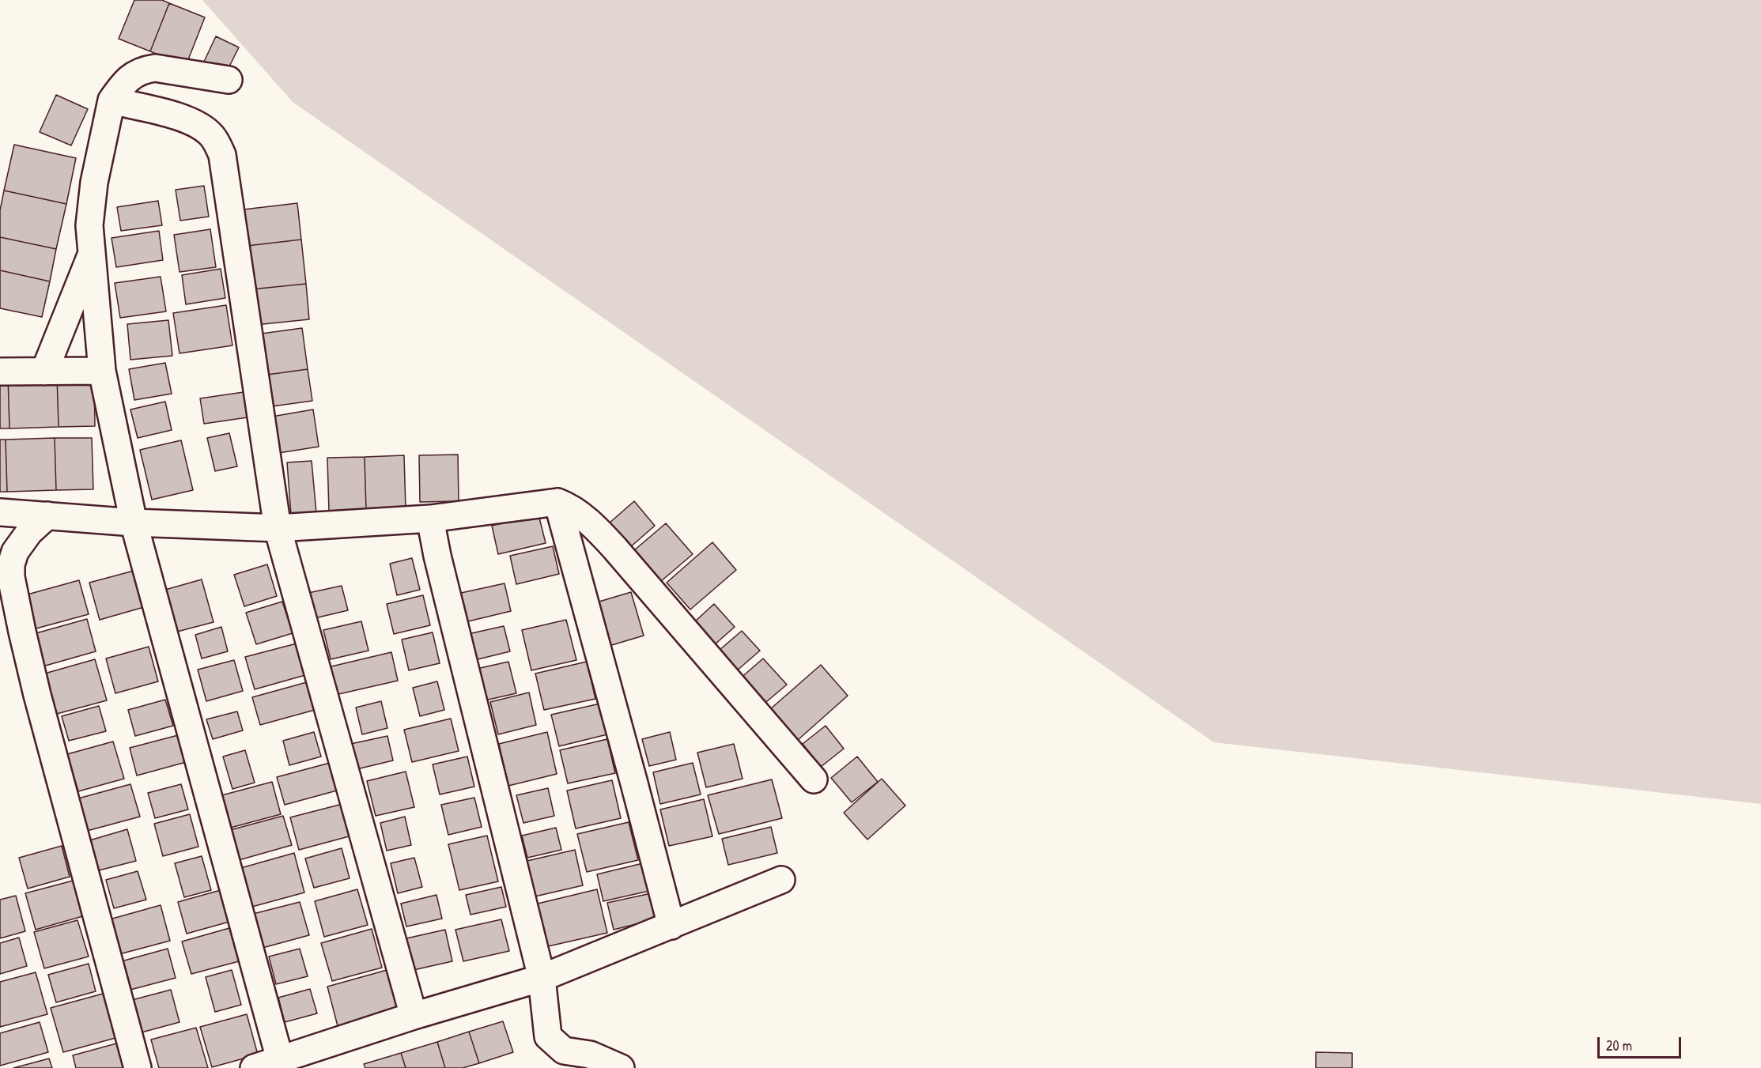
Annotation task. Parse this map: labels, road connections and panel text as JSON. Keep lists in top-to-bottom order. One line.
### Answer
{"scale_bar":"20 m"}
